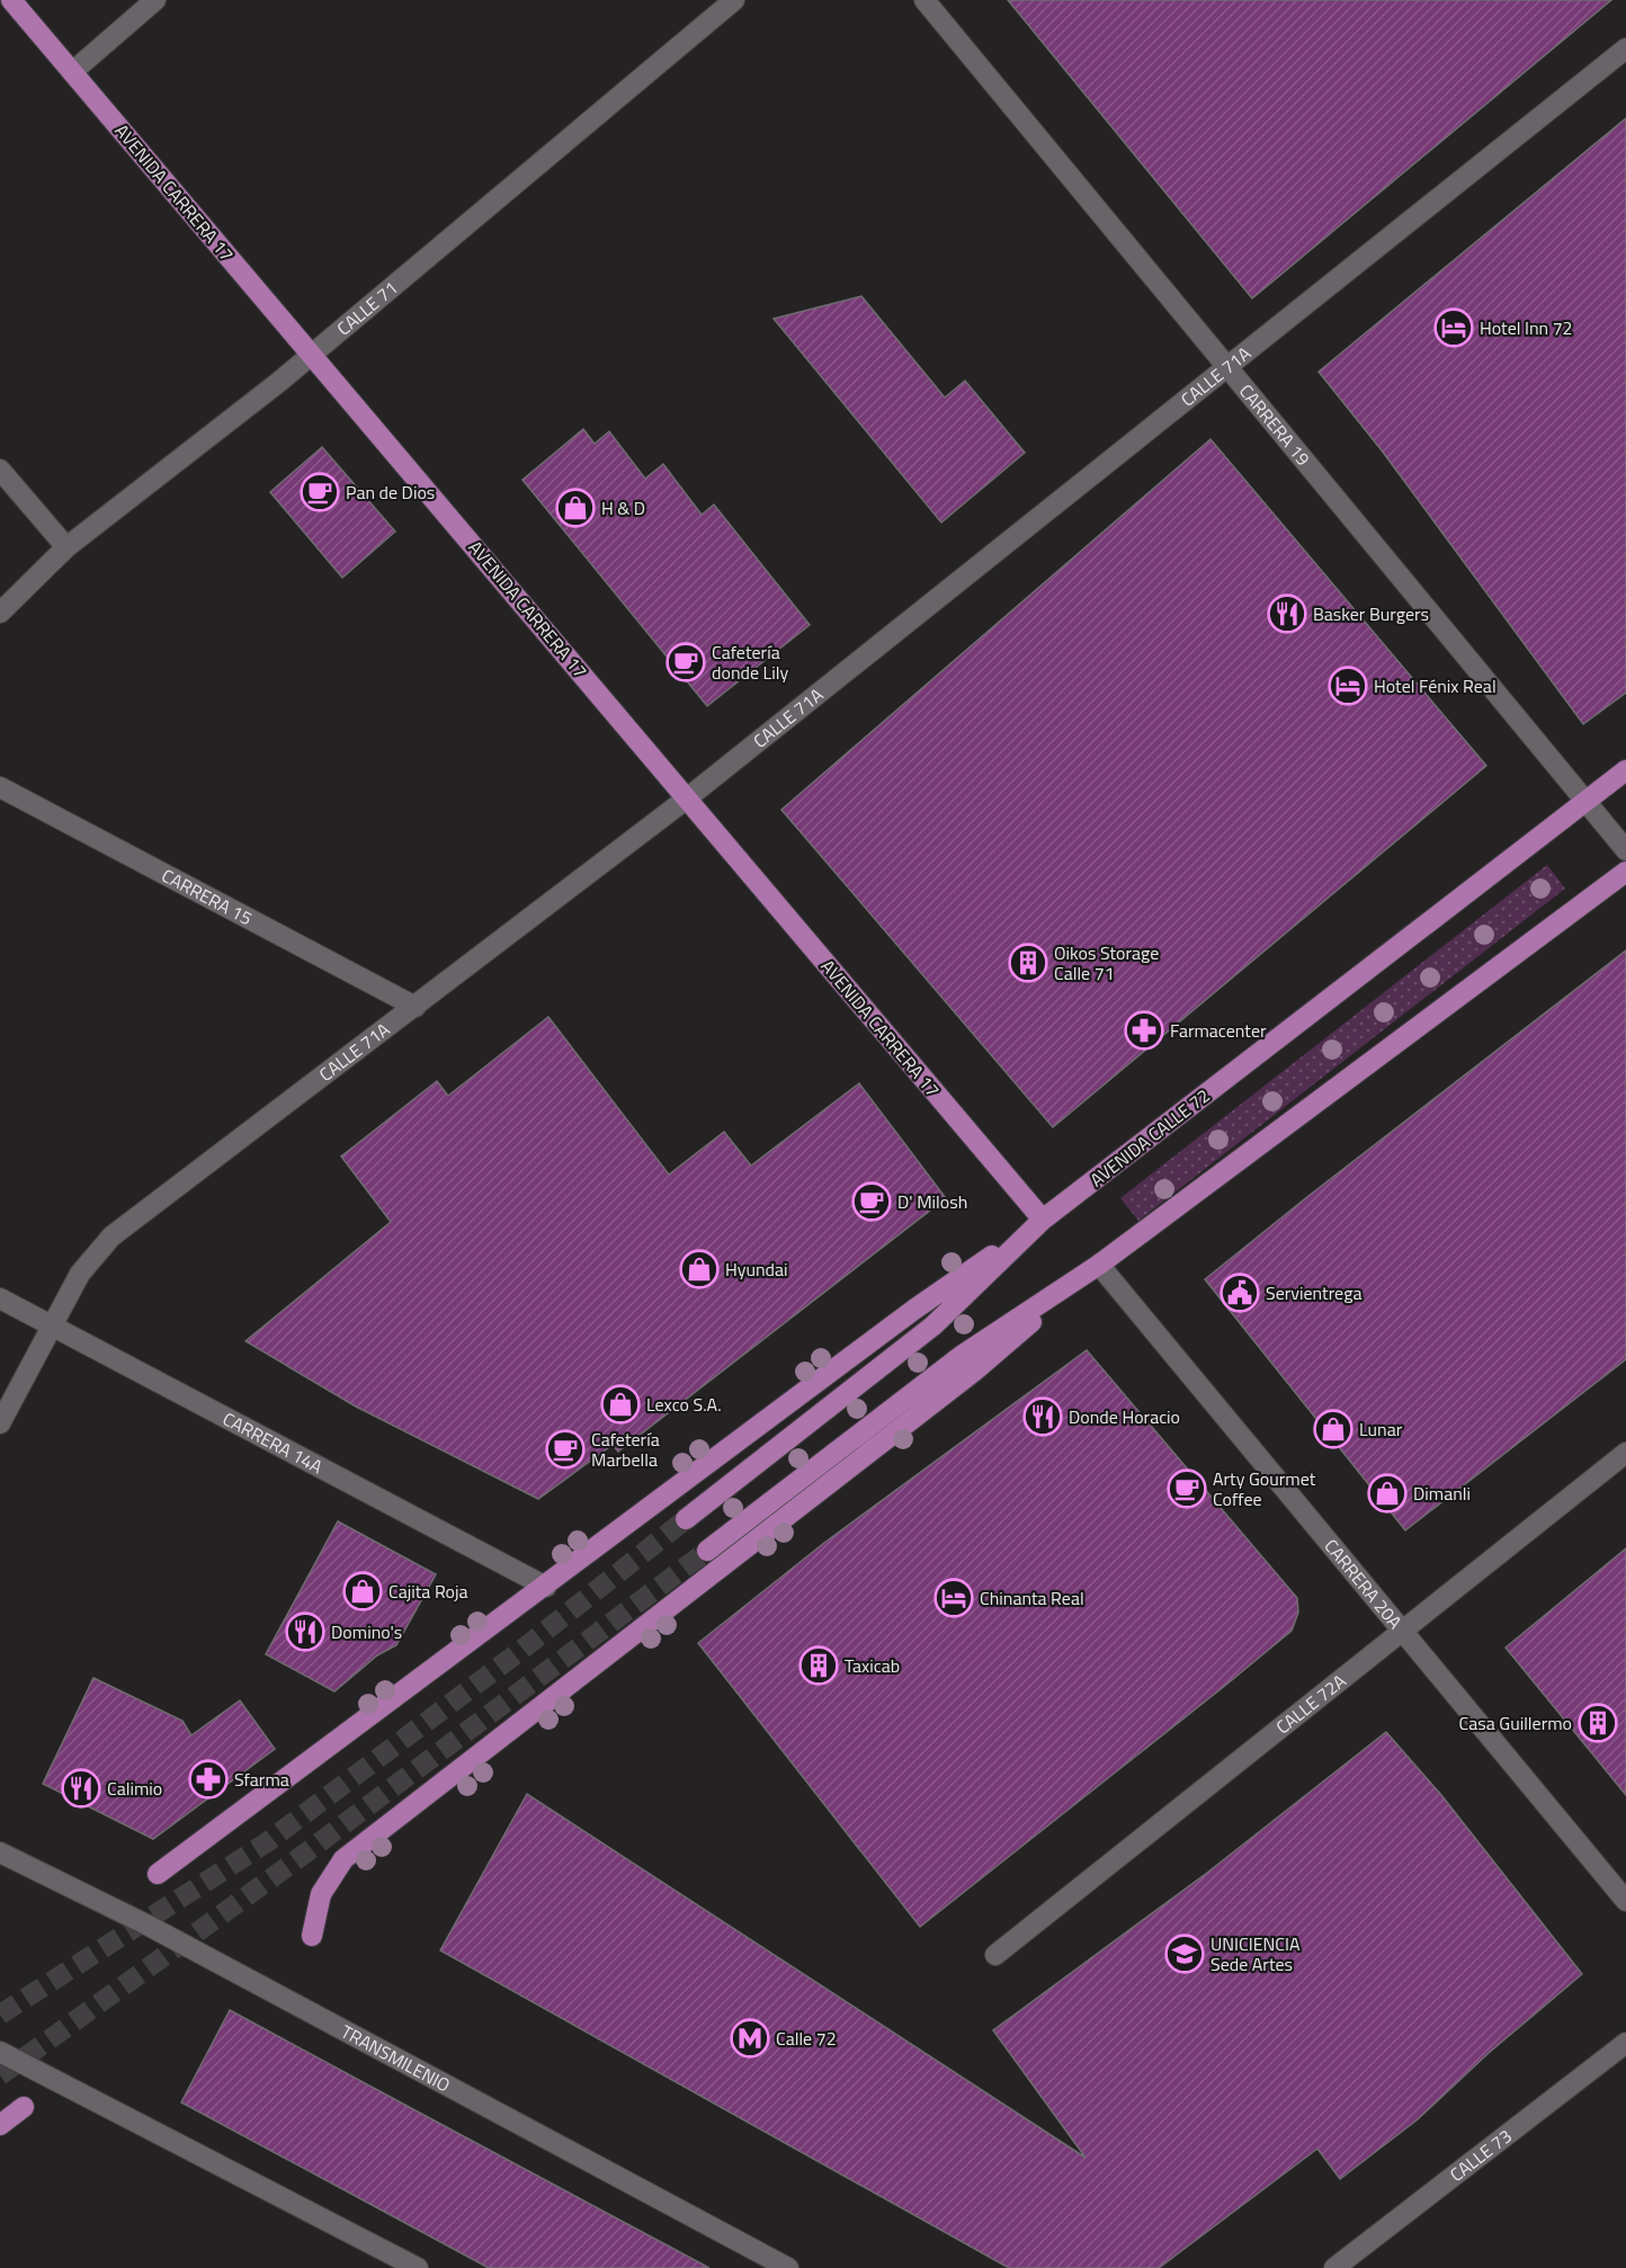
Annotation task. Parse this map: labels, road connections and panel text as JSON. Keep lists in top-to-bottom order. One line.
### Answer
{"streets":{"main road":["AVENIDA CARRERA 17","AVENIDA CALLE 72"],"street":["CALLE 71","CALLE 71A","CARRERA 19","CARRERA 15","CARRERA 14A","CARRERA 20A","CALLE 72A","TRANSMILENIO","CALLE 73"]},"crossings":[["AVENIDA CARRERA 17","CALLE 71"],["AVENIDA CARRERA 17","CALLE 71A"],["AVENIDA CARRERA 17","AVENIDA CALLE 72"],["CALLE 71A","CARRERA 19"],["CALLE 71A","CARRERA 15"],["CALLE 71A","CARRERA 14A"],["CARRERA 19","AVENIDA CALLE 72"],["CARRERA 20A","CALLE 72A"]],"places":{"hotel":["Hotel Inn 72","Hotel Fénix Real","Chinanta Real"],"cafe":["Pan de Dios","Cafetería donde Lily","D' Milosh","Cafetería Marbella","Arty Gourmet Coffee"],"shop":["H & D","Hyundai","Lexco S.A.","Lunar","Dimanli","Cajita Roja"],"restaurant":["Basker Burgers","Donde Horacio","Domino's","Calimio"],"building":["Oikos Storage Calle 71","Taxicab","Casa Guillermo"],"pharmacy":["Farmacenter","Sfarma"],"public building":["Servientrega"],"school or university":["UNICIENCIA Sede Artes"],"metro station":["Calle 72"]}}
